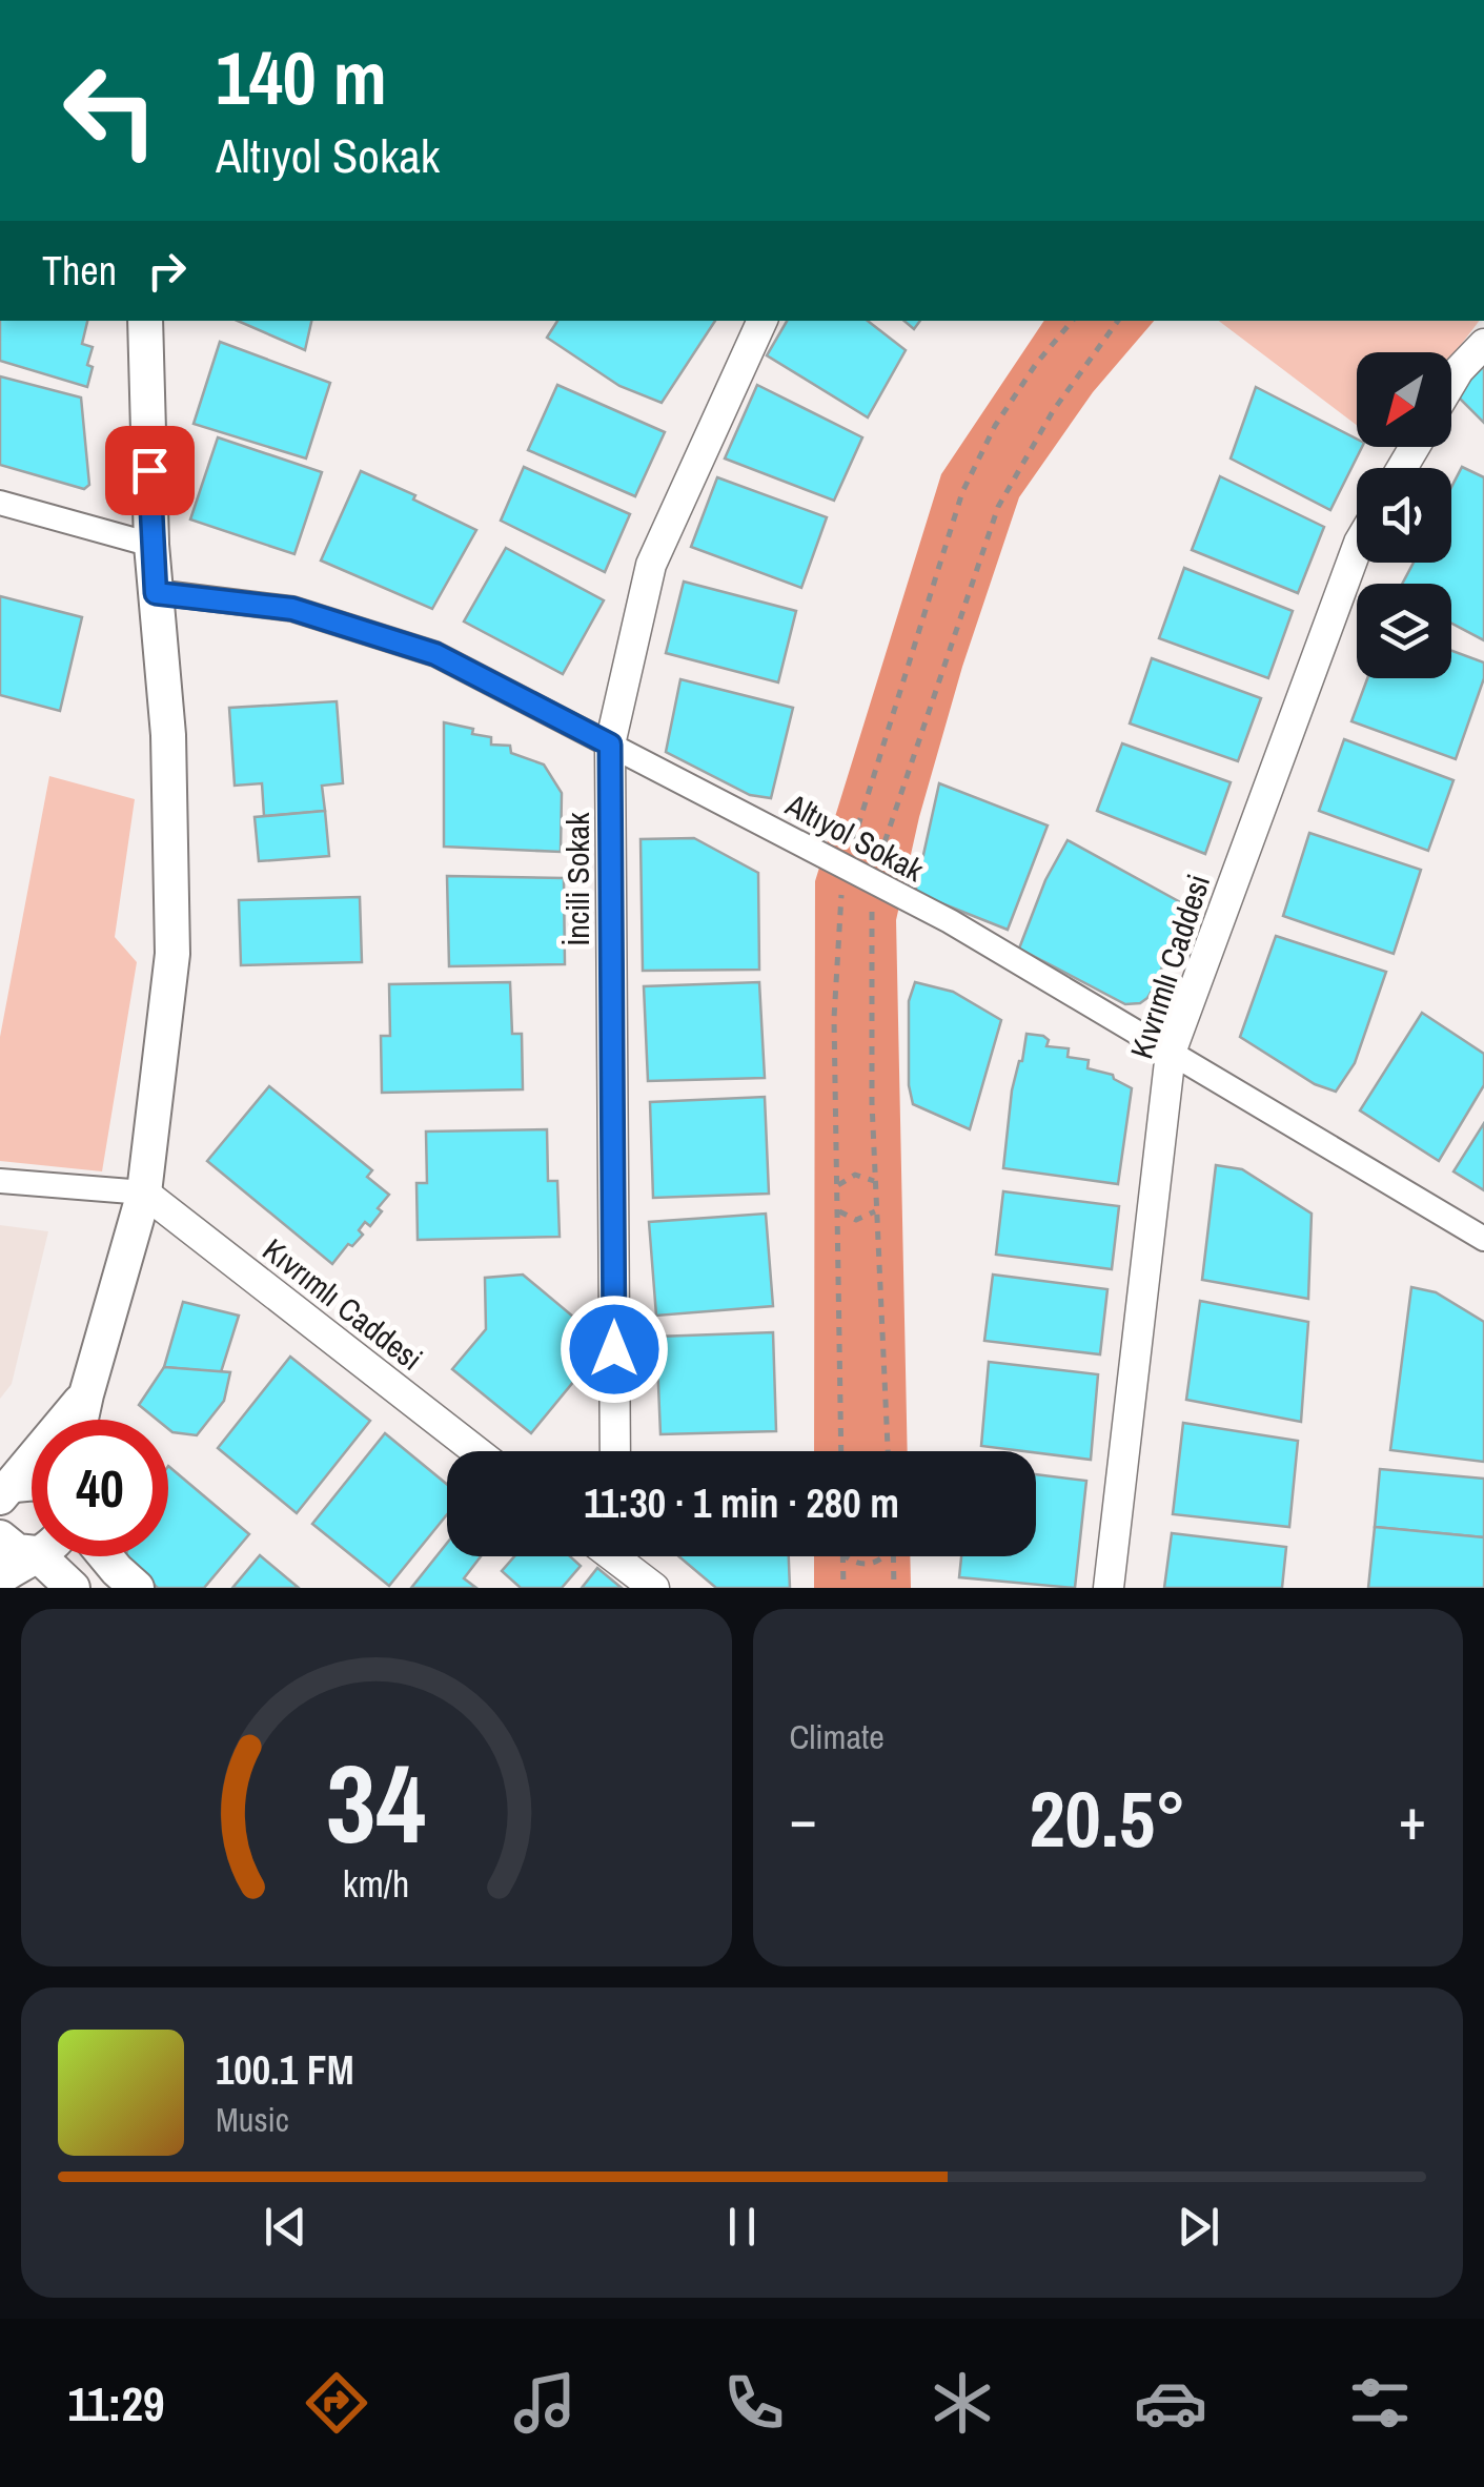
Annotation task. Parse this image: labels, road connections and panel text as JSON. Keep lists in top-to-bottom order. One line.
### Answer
{"streets":{"street":["Altıyol Sokak","İncili Sokak","Kıvrımlı Caddesi"]},"crossings":[["Altıyol Sokak","İncili Sokak"],["Altıyol Sokak","Kıvrımlı Caddesi"]],"north":"bottom left","page":{"turn":["140 m","Altıyol Sokak"],"then":"Then","limit":"40","trip":"11:30 · 1 min · 280 m","tile":"Climate","heat":["−","20.5°","+"],"song":["100.1 FM","Music"],"tabs":"11:29","gauge":["34","km/h"]}}
